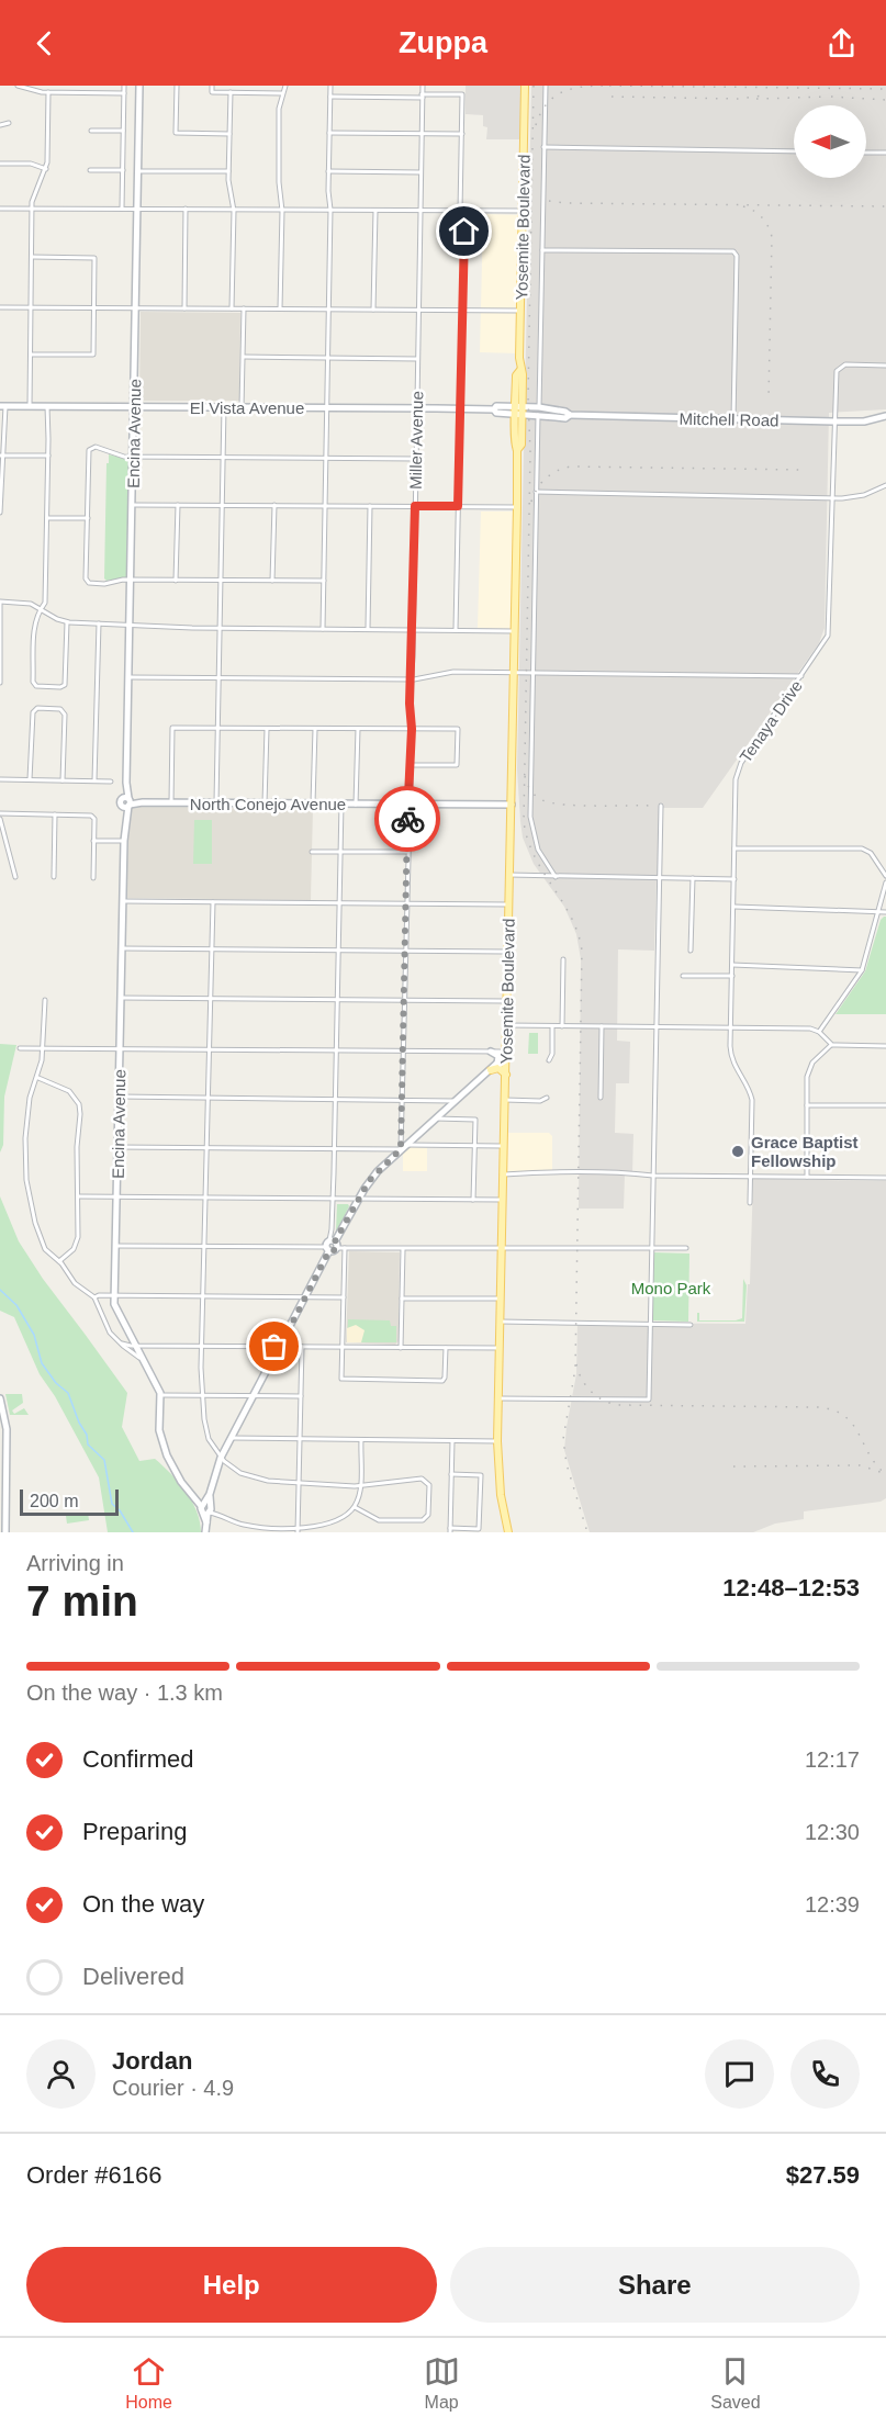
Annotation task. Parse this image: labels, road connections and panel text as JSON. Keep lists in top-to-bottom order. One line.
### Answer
{"streets":{"main road":["Yosemite Boulevard"],"street":["El Vista Avenue","Mitchell Road","Encina Avenue","Miller Avenue","Tenaya Drive","North Conejo Avenue"]},"crossings":[["Yosemite Boulevard","El Vista Avenue"],["Yosemite Boulevard","Mitchell Road"],["Yosemite Boulevard","North Conejo Avenue"],["El Vista Avenue","Mitchell Road"],["El Vista Avenue","Encina Avenue"],["El Vista Avenue","Miller Avenue"],["Mitchell Road","Tenaya Drive"],["Encina Avenue","North Conejo Avenue"],["Miller Avenue","North Conejo Avenue"]],"parks":["Mono Park"],"places":["Grace Baptist Fellowship"],"scale_bar":"200 m","north":"left","page":{"header":"Zuppa","scale":"200 m","heading":["7 min","Arriving in","12:48–12:53"],"panel":["Jordan","Courier · 4.9","Order #6166","$27.59"],"bar":"On the way · 1.3 km","list":[["Confirmed","12:17"],["Preparing","12:30"],["On the way","12:39"],"Delivered"],"buttons":["Help","Share"],"tabs":["Home","Map","Saved"]}}
